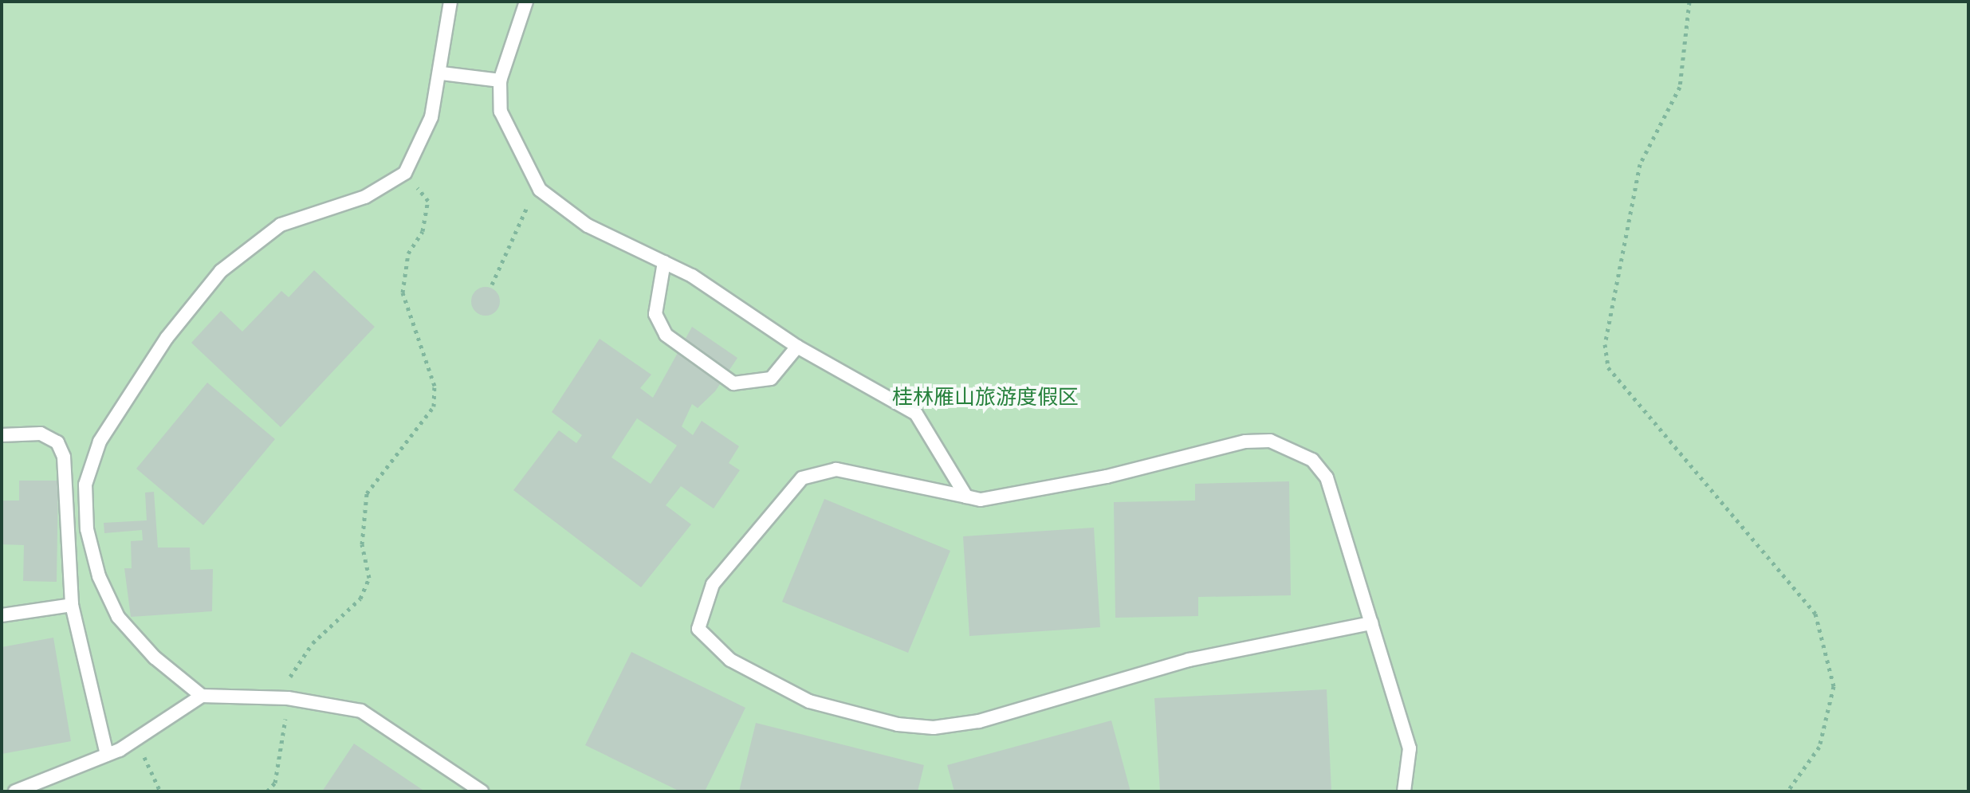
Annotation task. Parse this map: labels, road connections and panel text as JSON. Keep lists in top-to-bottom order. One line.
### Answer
{"parks":["桂林雁山旅游度假区"]}
